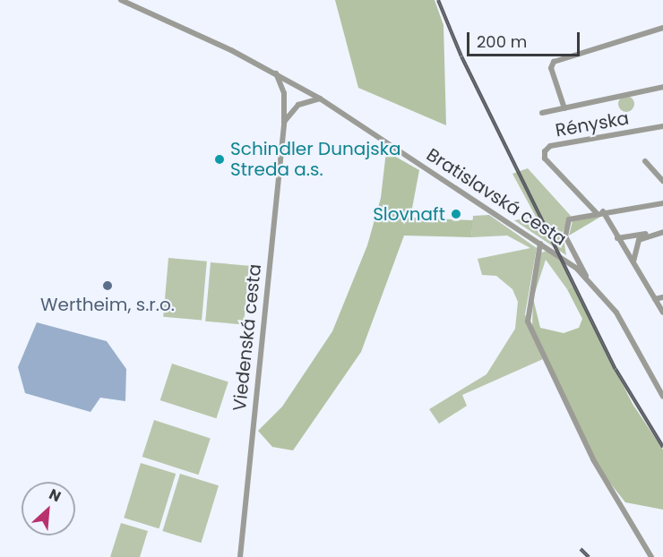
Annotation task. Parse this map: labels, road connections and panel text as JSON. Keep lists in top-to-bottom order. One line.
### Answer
{"streets":{"street":["Rényska","Bratislavská cesta","Viedenská cesta"]},"crossings":[["Bratislavská cesta","Viedenská cesta"]],"places":["Schindler Dunajska Streda a.s.","Slovnaft","Wertheim, s.r.o."],"scale_bar":"200 m","north":"top right"}
